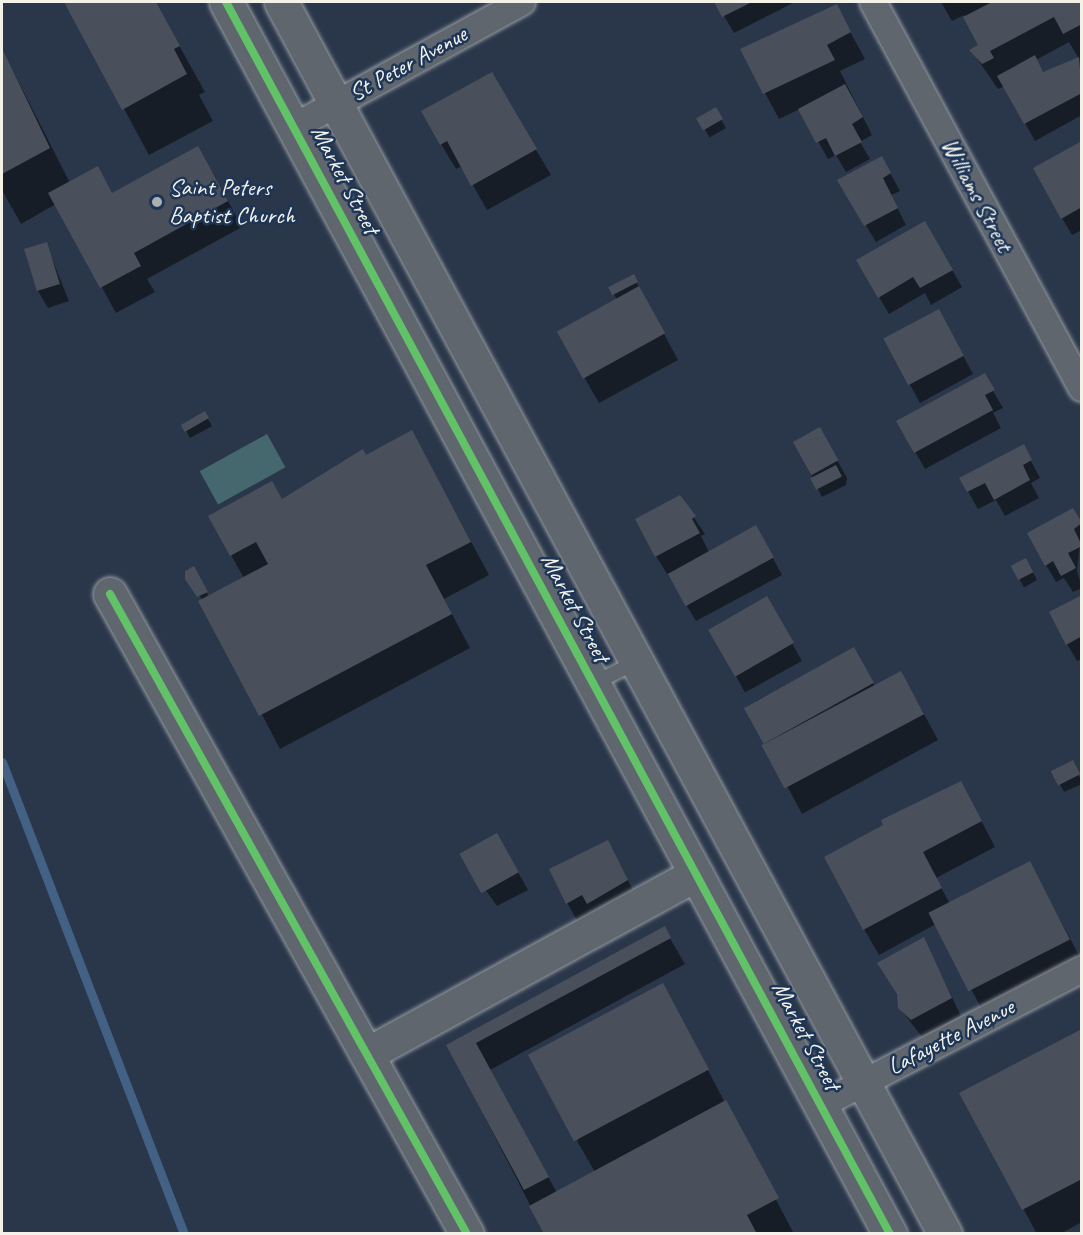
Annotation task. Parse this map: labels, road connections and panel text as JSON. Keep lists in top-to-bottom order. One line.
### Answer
{"streets":{"street":["St Peter Avenue","Market Street","Williams Street","Lafayette Avenue"]},"crossings":[["St Peter Avenue","Market Street"],["Market Street","Lafayette Avenue"]],"places":["Saint Peters Baptist Church"]}
